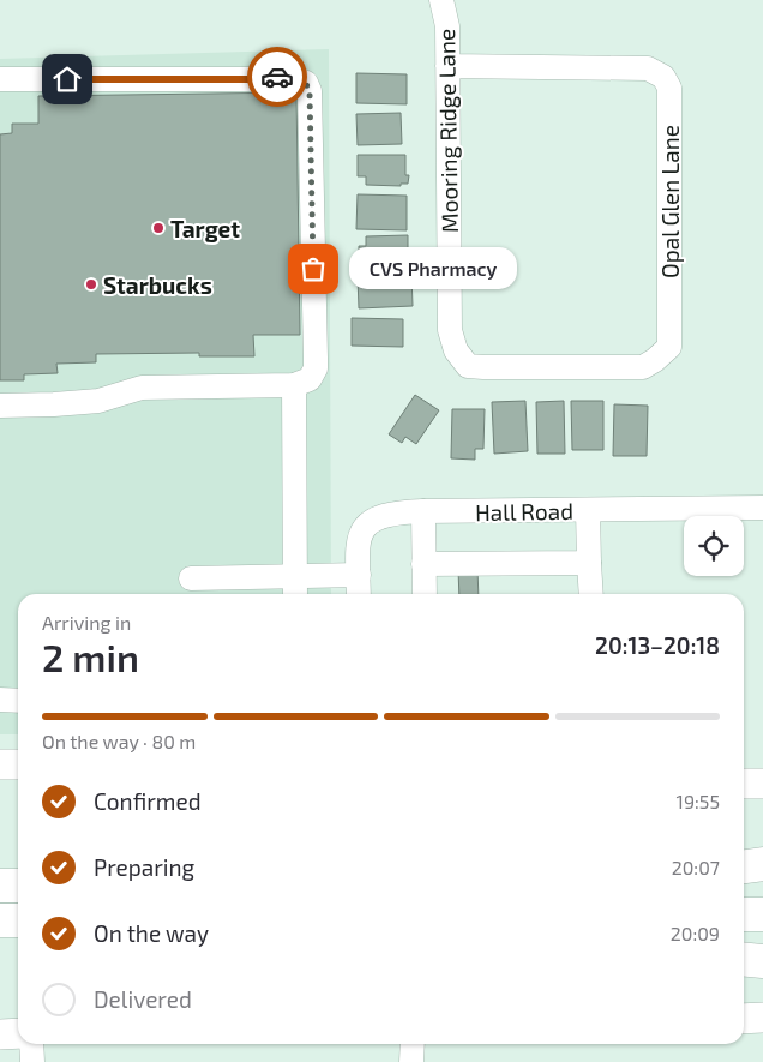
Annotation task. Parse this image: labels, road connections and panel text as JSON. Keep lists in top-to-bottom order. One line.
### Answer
{"streets":{"street":["Mooring Ridge Lane","Opal Glen Lane","Hall Road"]},"crossings":[["Mooring Ridge Lane","Opal Glen Lane"]],"places":["Target","CVS Pharmacy","Starbucks"],"page":{"bubble":"CVS Pharmacy","heading":["2 min","Arriving in","20:13–20:18"],"bar":"On the way · 80 m","list":[["Confirmed","19:55"],["Preparing","20:07"],["On the way","20:09"],"Delivered"]}}
